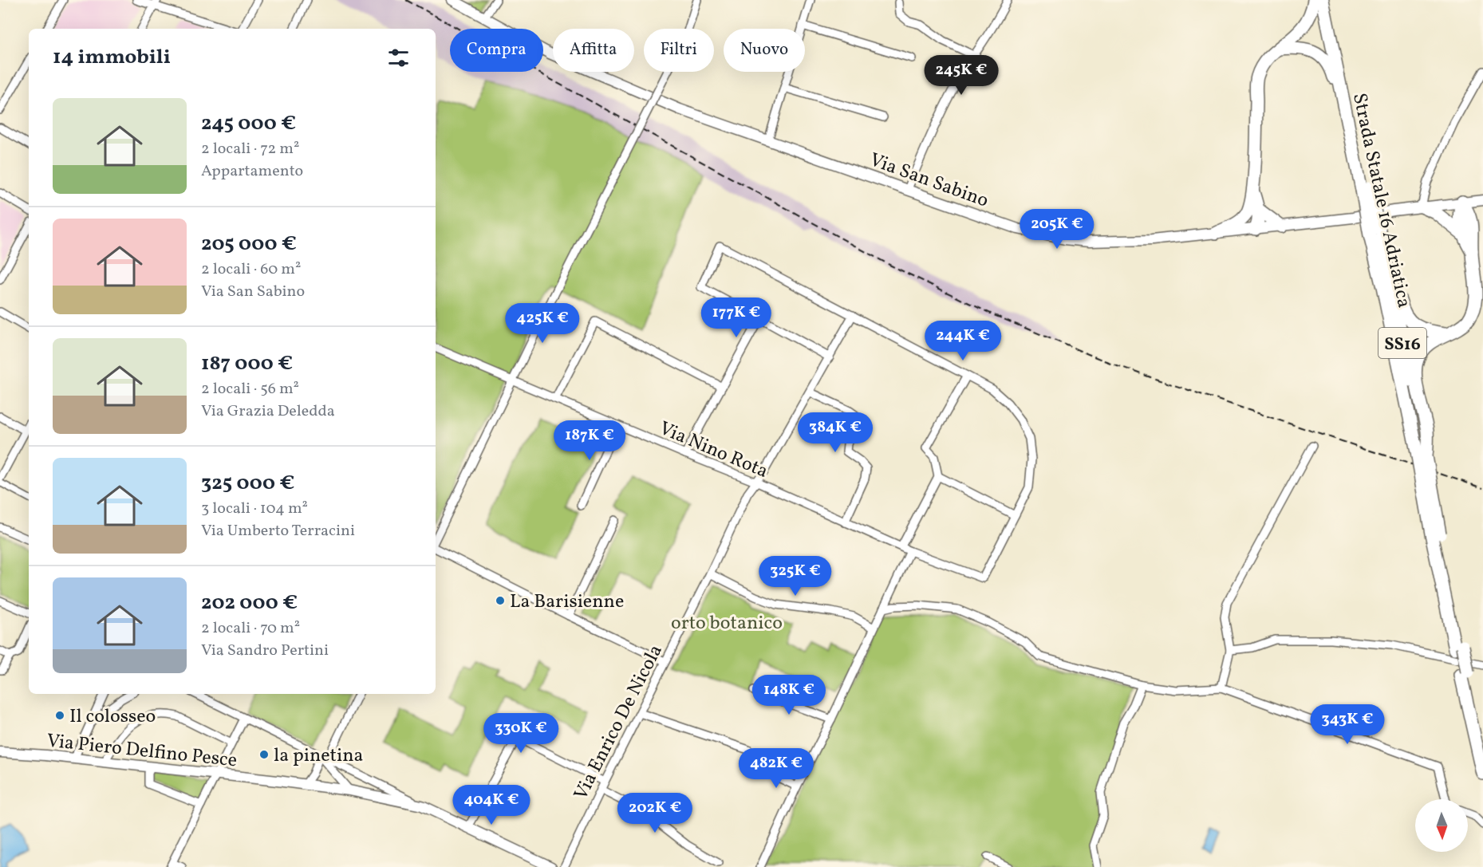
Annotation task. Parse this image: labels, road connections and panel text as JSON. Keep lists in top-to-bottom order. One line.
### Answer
{"streets":{"highway":["Strada Statale 16 Adriatica","SS16"],"street":["Via San Sabino","Via Nino Rota","Via Enrico De Nicola","Via Piero Delfino Pesce"]},"crossings":[["Via Nino Rota","Via Enrico De Nicola"]],"parks":["orto botanico"],"places":["La Barisienne","Il colosseo","la pinetina"],"north":"bottom","page":{"chip":["Compra","Affitta","Filtri","Nuovo"],"heading":"14 immobili","price":["245K €","205K €","177K €","425K €","244K €","384K €","187K €","325K €","148K €","343K €","330K €","482K €","404K €","202K €"],"list":[{"name":"245 000 €","note":"2 locali · 72 m² · Appartamento"},{"name":"205 000 €","note":"2 locali · 60 m² · Via San Sabino"},{"name":"187 000 €","note":"2 locali · 56 m² · Via Grazia Deledda"},{"name":"325 000 €","note":"3 locali · 104 m² · Via Umberto Terracini"},{"name":"202 000 €","note":"2 locali · 70 m² · Via Sandro Pertini"}]}}
